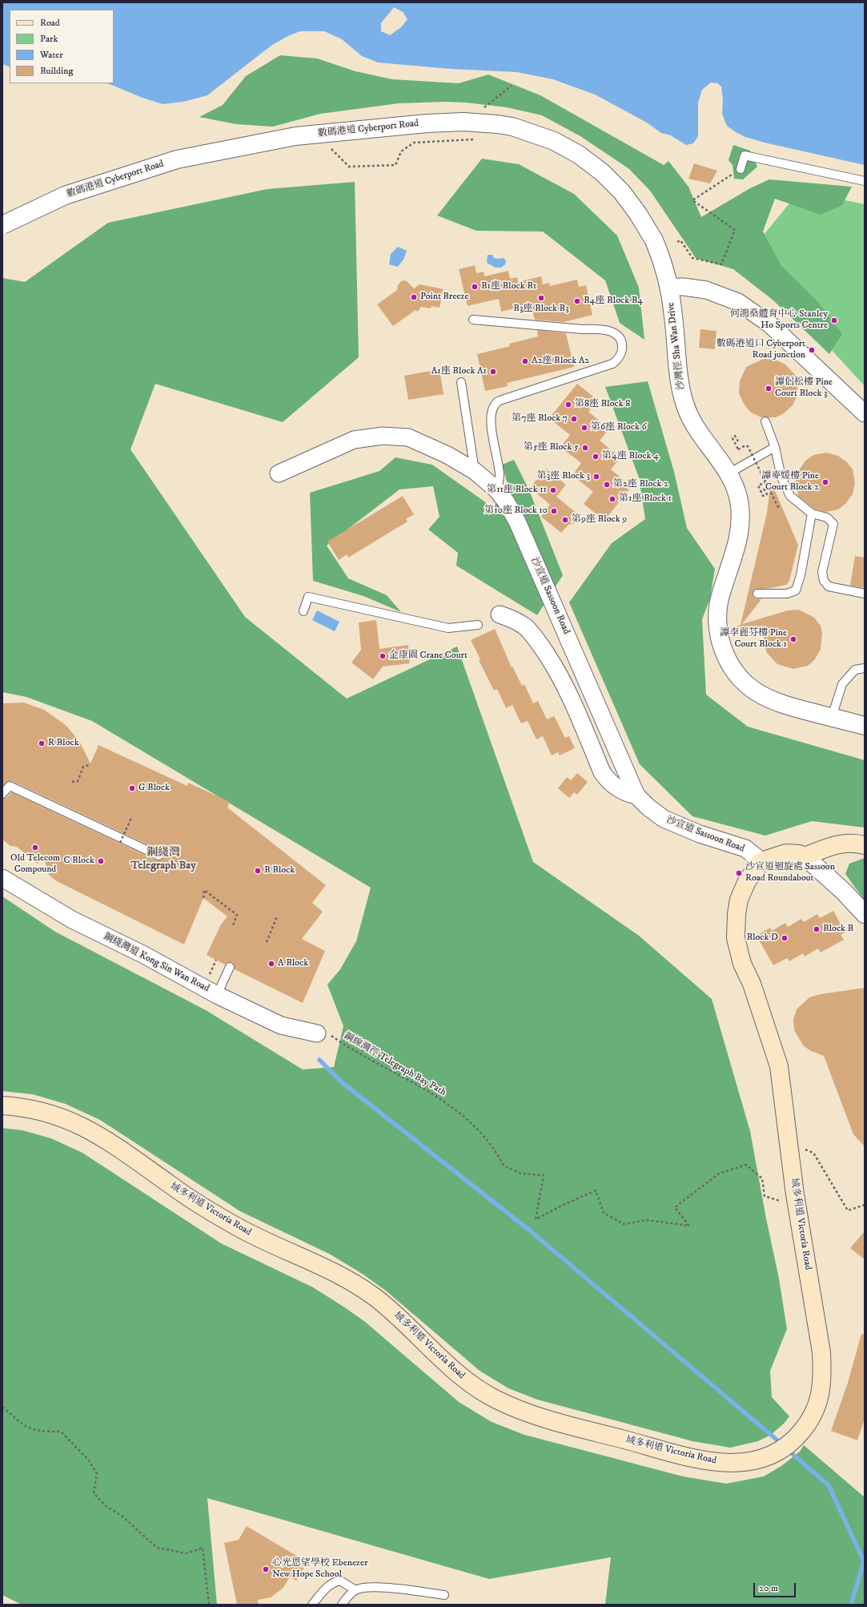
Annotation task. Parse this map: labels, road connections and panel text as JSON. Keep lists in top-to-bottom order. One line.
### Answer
{"streets":{"main road":["域多利道 Victoria Road"],"street":["數碼港道 Cyberport Road","沙灣徑 Sha Wan Drive","沙宣道 Sassoon Road","鋼綫灣道 Kong Sin Wan Road"],"path":["鋼線灣徑 Telegraph Bay Path"]},"crossings":[["數碼港道 Cyberport Road","沙灣徑 Sha Wan Drive"],["沙宣道 Sassoon Road","域多利道 Victoria Road"],["鋼綫灣道 Kong Sin Wan Road","鋼線灣徑 Telegraph Bay Path"]],"districts":["鋼綫灣 Telegraph Bay"],"places":["B1座 Block B1","Point Breeze","B3座 Block B3","B4座 Block B4","何鴻燊體育中心 Stanley Ho Sports Centre","數碼港道口 Cyberport Road junction","A2座 Block A2","A1座 Block A1","譚侶松樓 Pine Court Block 3","第8座 Block 8","第7座 Block 7","第6座 Block 6","第5座 Block 5","第4座 Block 4","第3座 Block 3","譚麥媛樓 Pine Court Block 2","第2座 Block 2","第11座 Block 11","第1座 Block 1","第10座 Block 10","第9座 Block 9","譚李麗芬樓 Pine Court Block 1","金康園 Crane Court","R Block","G Block","Old Telecom Compound","C Block","B Block","沙宣道迴旋處 Sassoon Road Roundabout","Block B","Block D","A Block","心光恩望學校 Ebenezer New Hope School"],"legend":["Road","Park","Water","Building"],"scale_bar":"20 m"}
